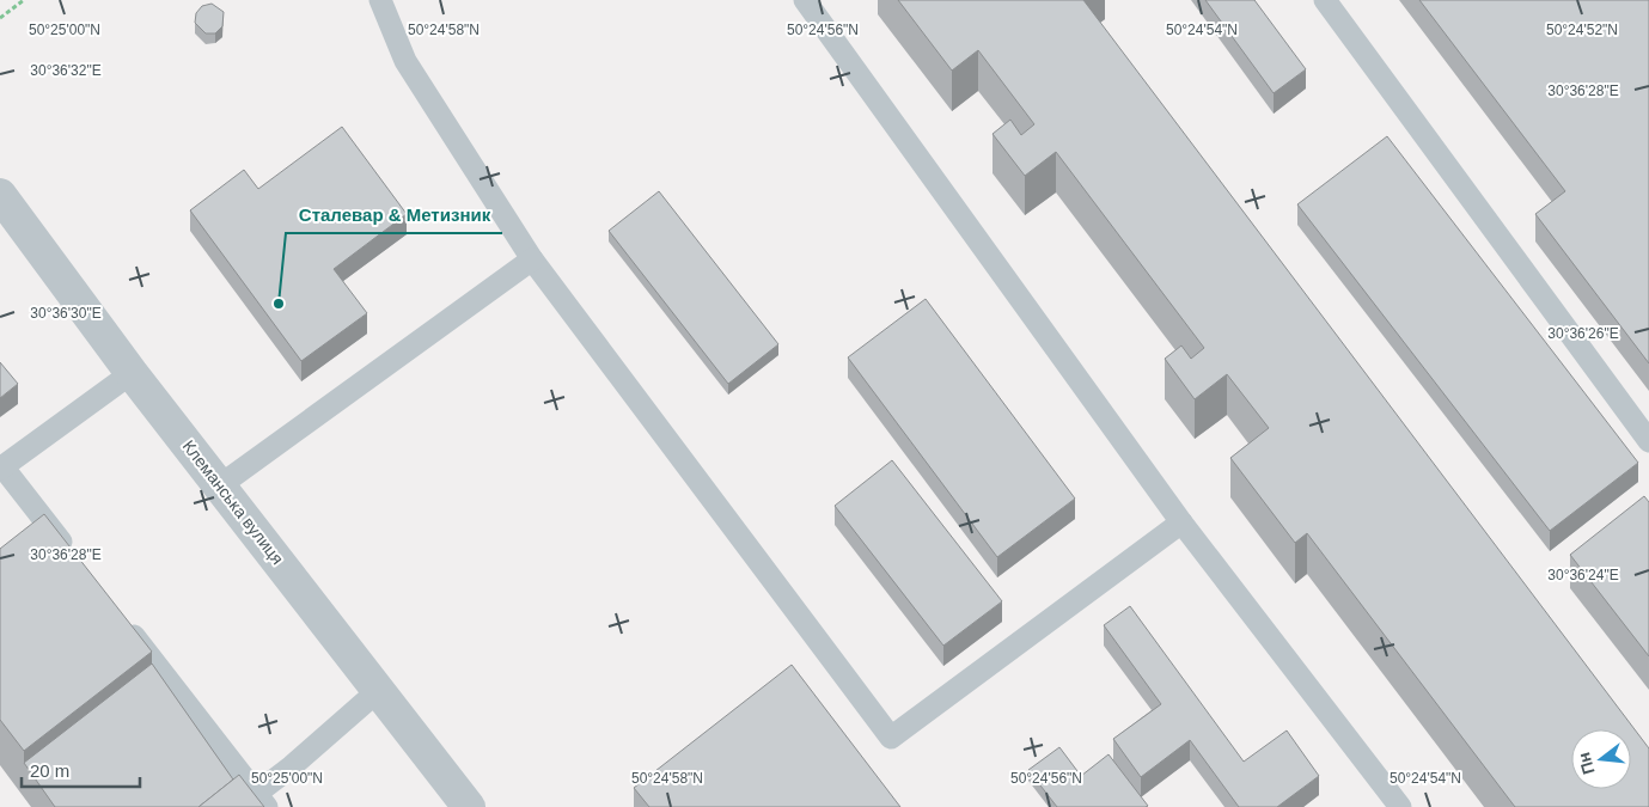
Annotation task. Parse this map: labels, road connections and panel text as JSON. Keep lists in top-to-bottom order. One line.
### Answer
{"streets":{"street":["Клеманська вулиця"]},"places":["Сталевар & Метизник"],"scale_bar":"20 m","north":"left","coordinates":["50°25'00\"N","50°24'58\"N","50°24'56\"N","50°24'54\"N","50°24'52\"N","30°36'32\"E","30°36'28\"E","30°36'30\"E","30°36'26\"E","30°36'24\"E"]}
